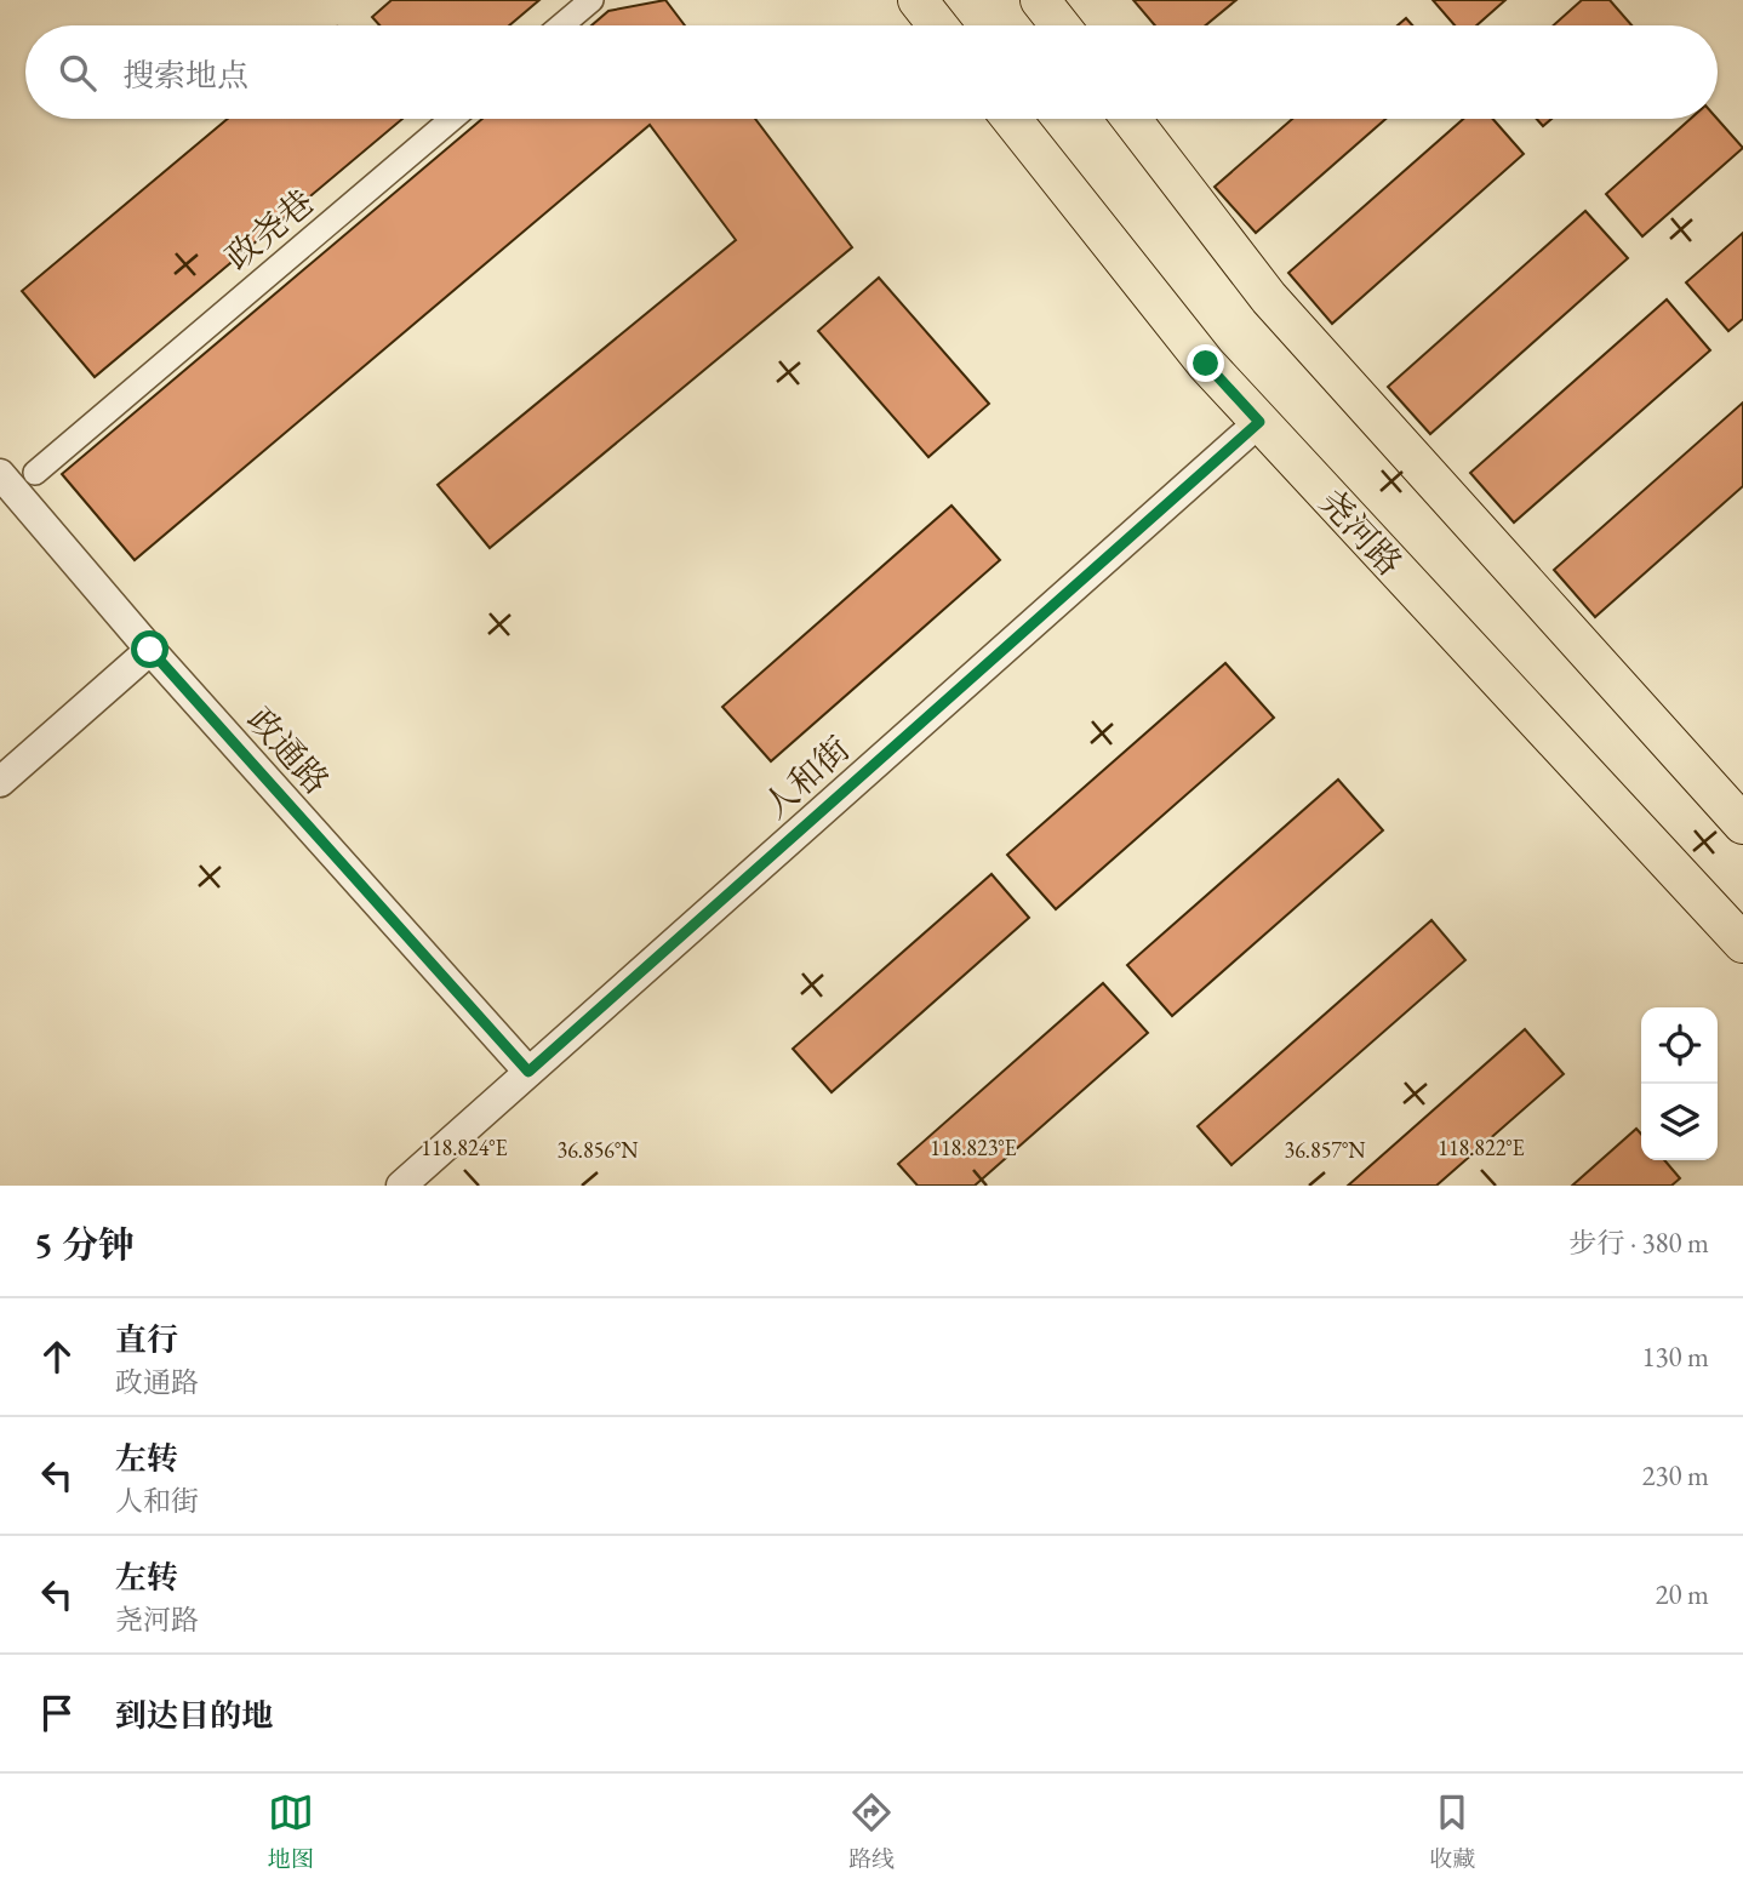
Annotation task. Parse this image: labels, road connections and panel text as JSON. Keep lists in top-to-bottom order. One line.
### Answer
{"streets":{"main road":["尧河路"],"street":["政尧巷","政通路","人和街"]},"crossings":[["尧河路","人和街"],["政通路","人和街"]],"page":{"search":"搜索地点","heading":["5 分钟","步行 · 380 m"],"list":[["直行","政通路","130 m"],["左转","人和街","230 m"],["左转","尧河路","20 m"],"到达目的地"],"nav":["地图","路线","收藏"]},"coordinates":["118.824°E","118.823°E","118.822°E","36.856°N","36.857°N"]}
